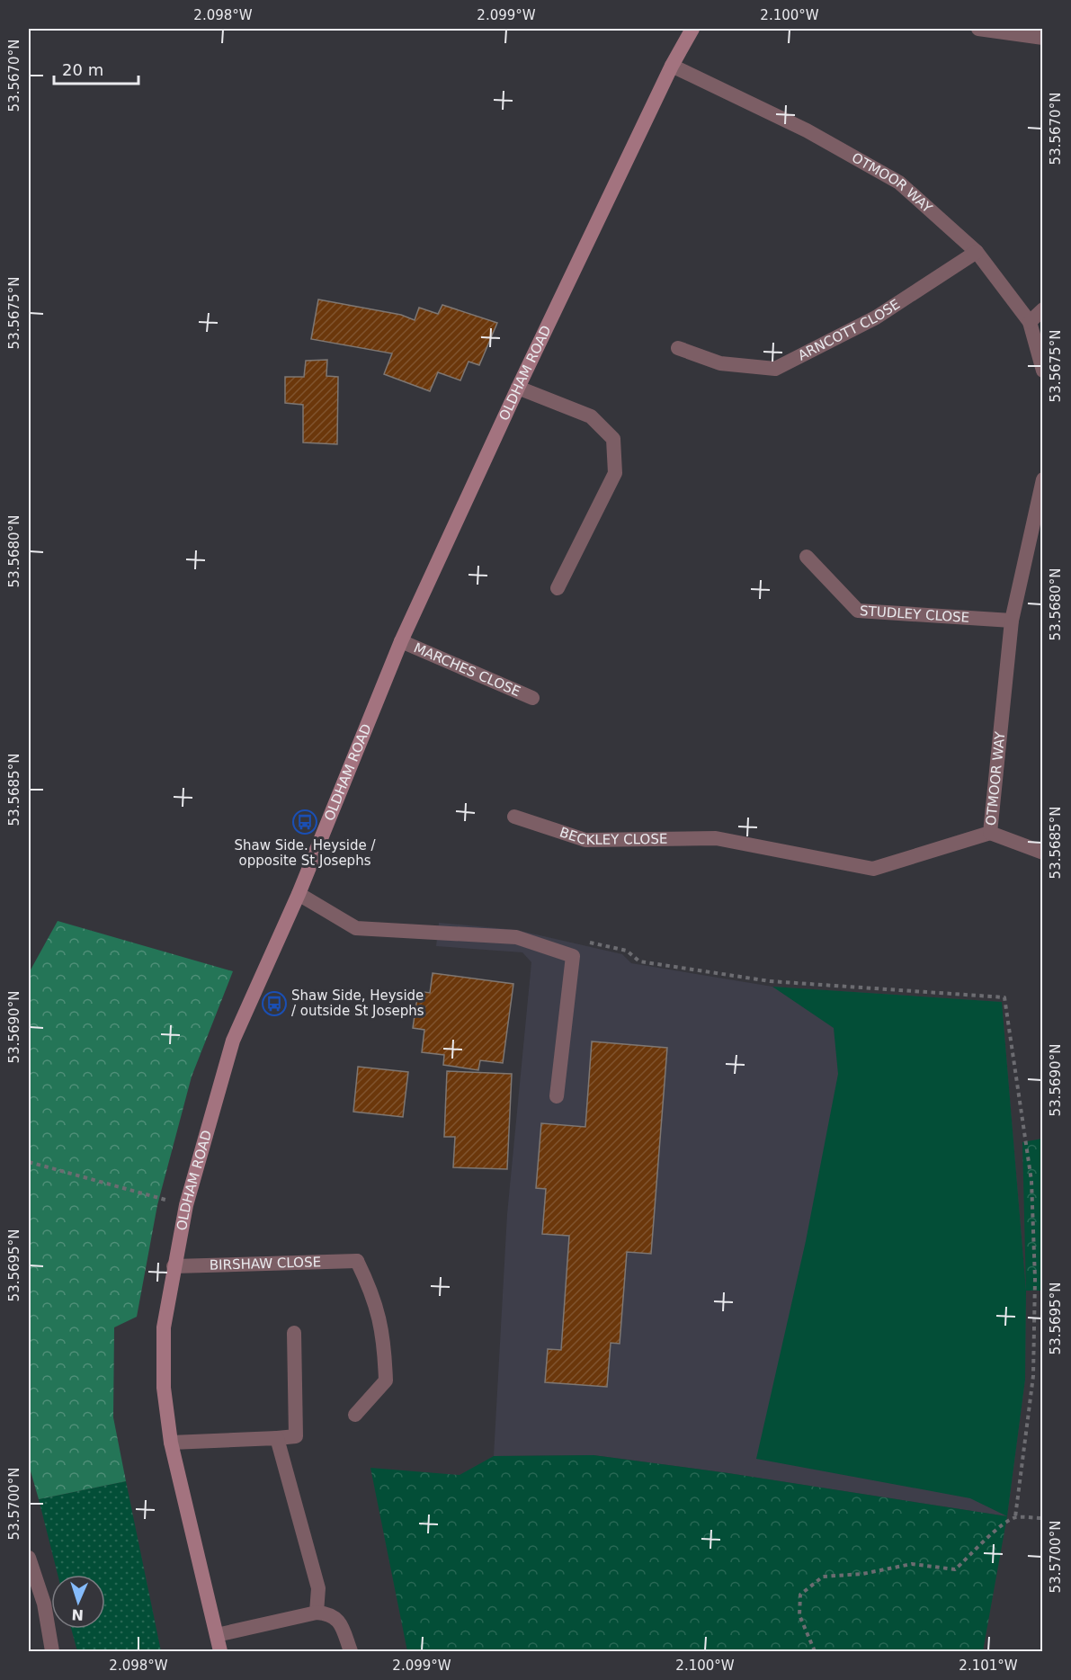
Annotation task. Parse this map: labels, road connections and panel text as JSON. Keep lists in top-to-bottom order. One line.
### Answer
{"streets":{"main road":["OLDHAM ROAD"],"street":["OTMOOR WAY","ARNCOTT CLOSE","STUDLEY CLOSE","MARCHES CLOSE","BECKLEY CLOSE","BIRSHAW CLOSE"]},"crossings":[["OTMOOR WAY","ARNCOTT CLOSE"],["OTMOOR WAY","OLDHAM ROAD"],["OTMOOR WAY","STUDLEY CLOSE"],["OTMOOR WAY","BECKLEY CLOSE"],["OLDHAM ROAD","MARCHES CLOSE"],["OLDHAM ROAD","BIRSHAW CLOSE"]],"places":{"bus stop":["Shaw Side. Heyside / opposite St Josephs","Shaw Side, Heyside / outside St Josephs"]},"scale_bar":"20 m","north":"bottom","coordinates":["2.098°W","2.099°W","2.100°W","53.5670°N","53.5675°N","53.5680°N","53.5685°N","53.5690°N","53.5695°N","53.5700°N","2.101°W"]}
